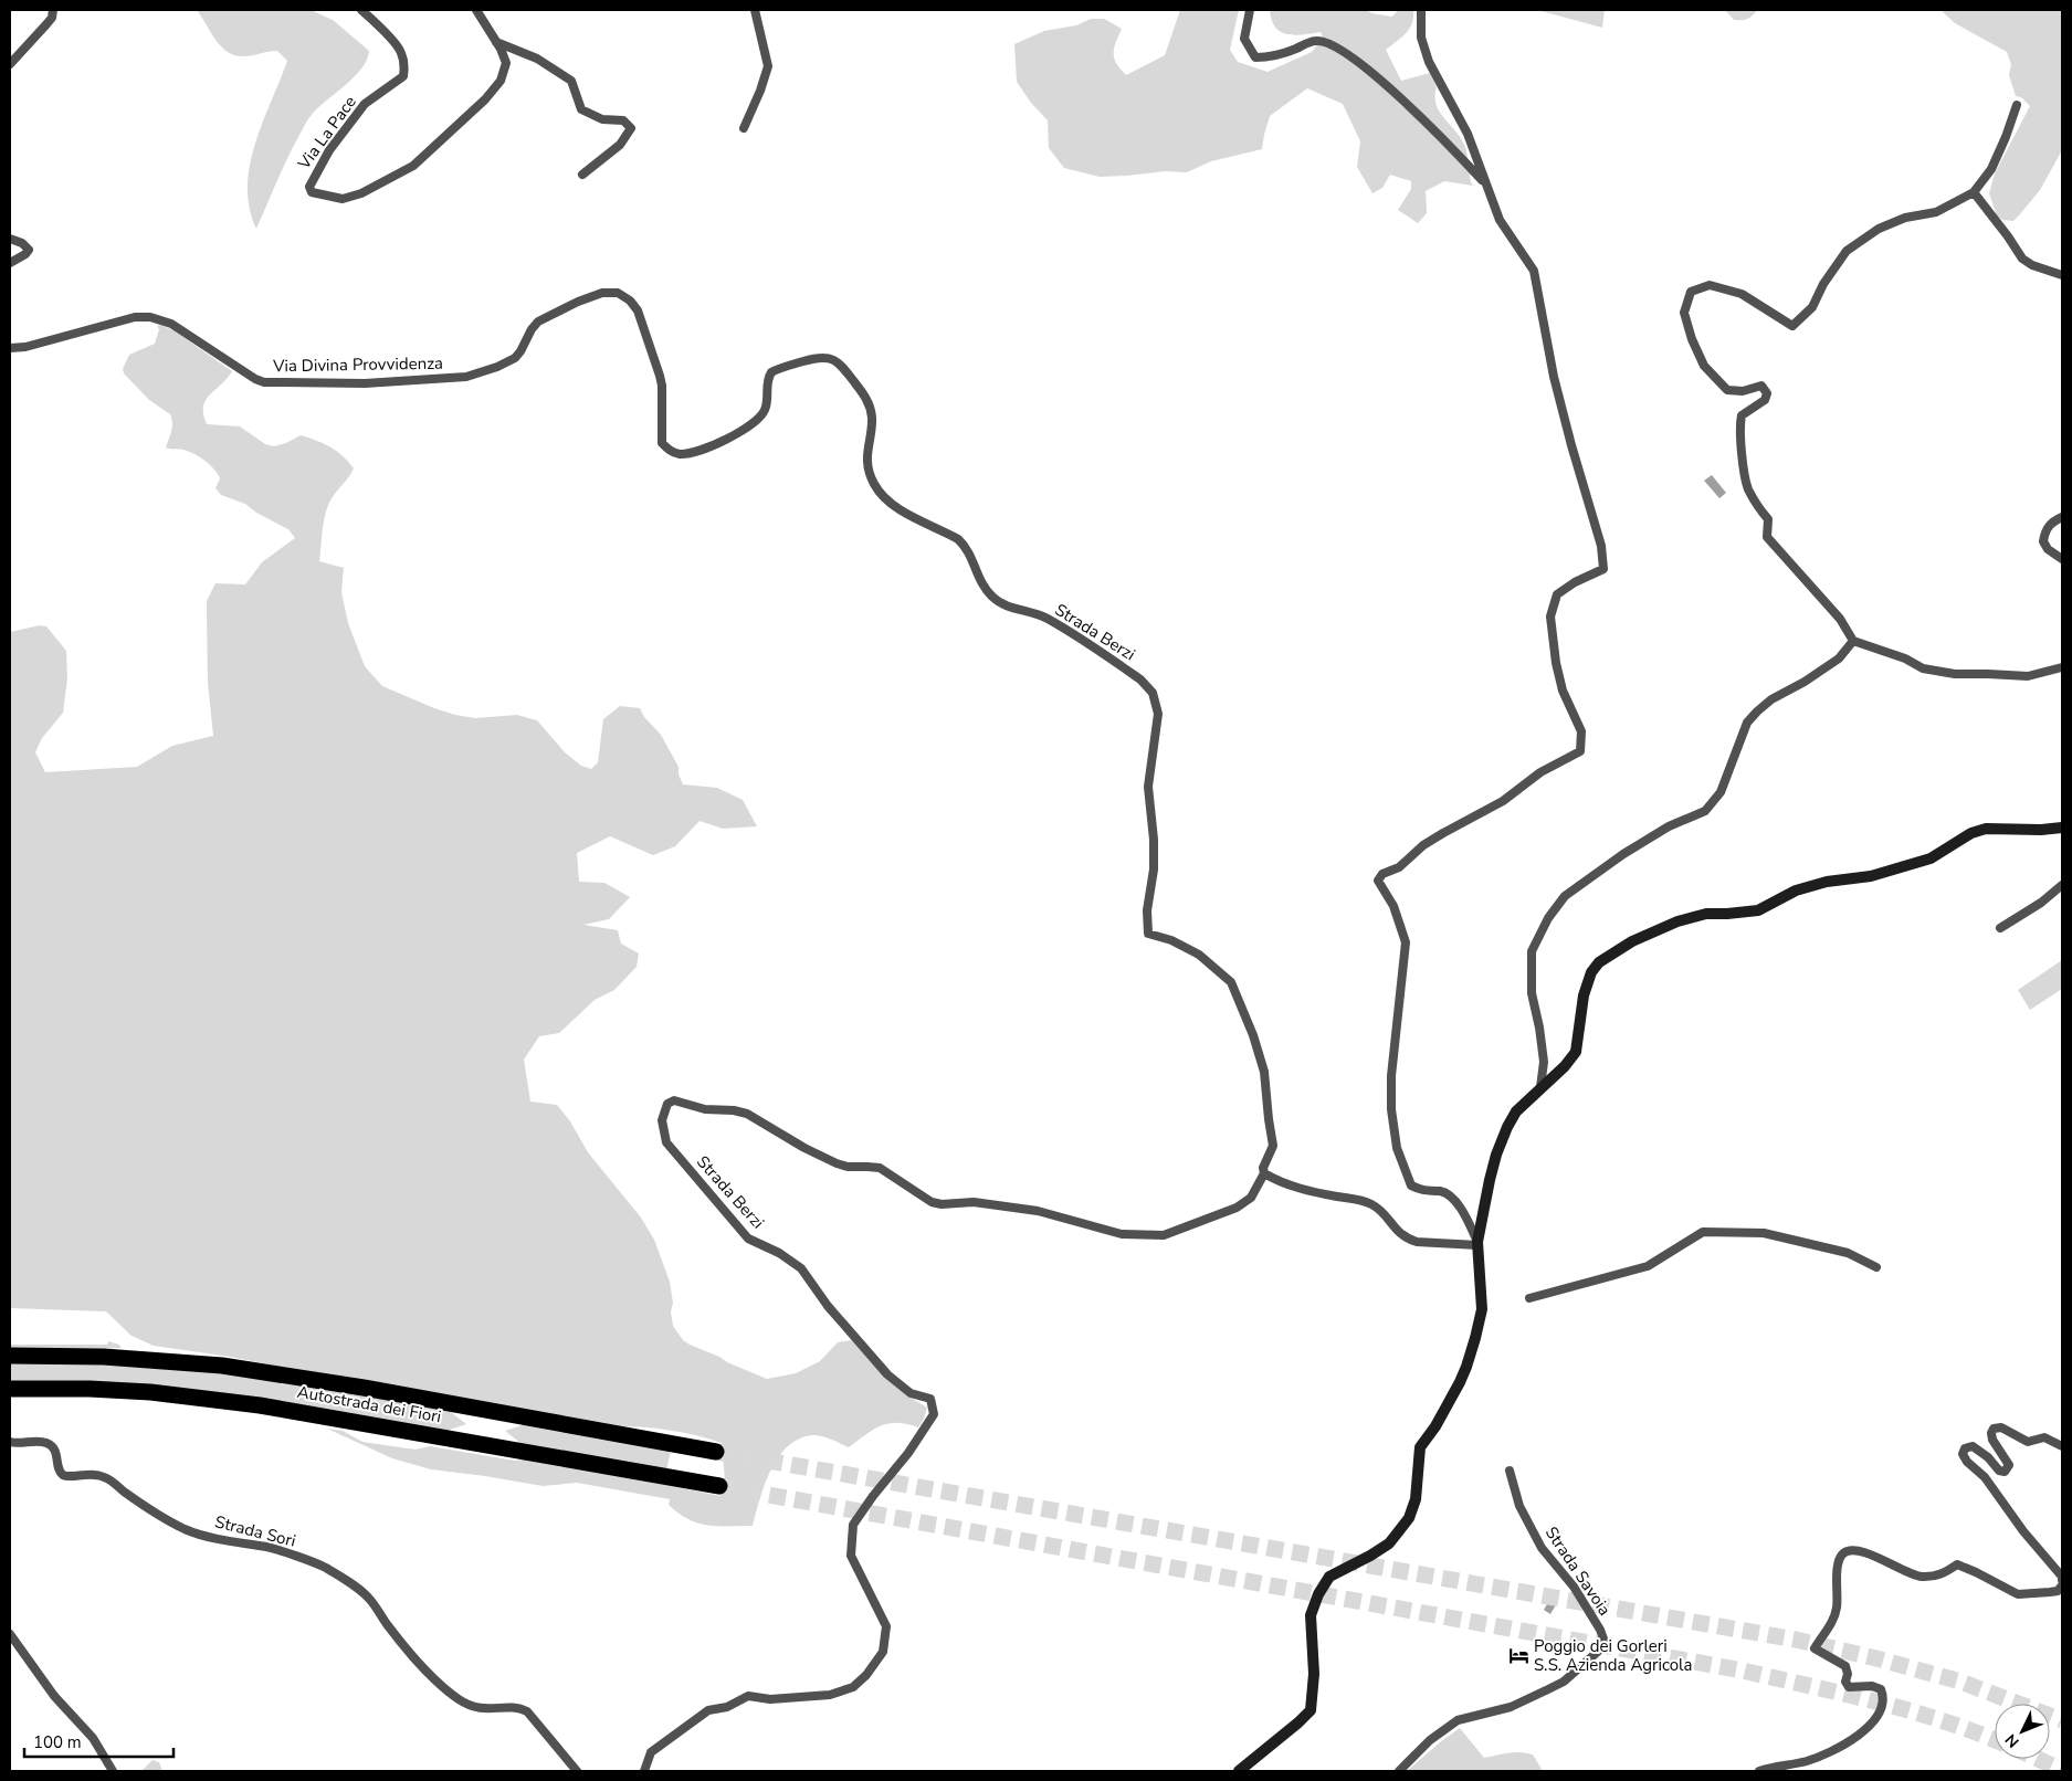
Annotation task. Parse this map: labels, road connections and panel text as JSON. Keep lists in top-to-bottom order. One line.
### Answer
{"streets":{"highway":["Autostrada dei Fiori"],"street":["Via La Pace","Via Divina Provvidenza","Strada Berzi","Strada Sori","Strada Savoia"]},"crossings":[["Via Divina Provvidenza","Strada Berzi"]],"places":{"hotel":["Poggio dei Gorleri S.S. Azienda Agricola"]},"scale_bar":"100 m","north":"bottom left"}
